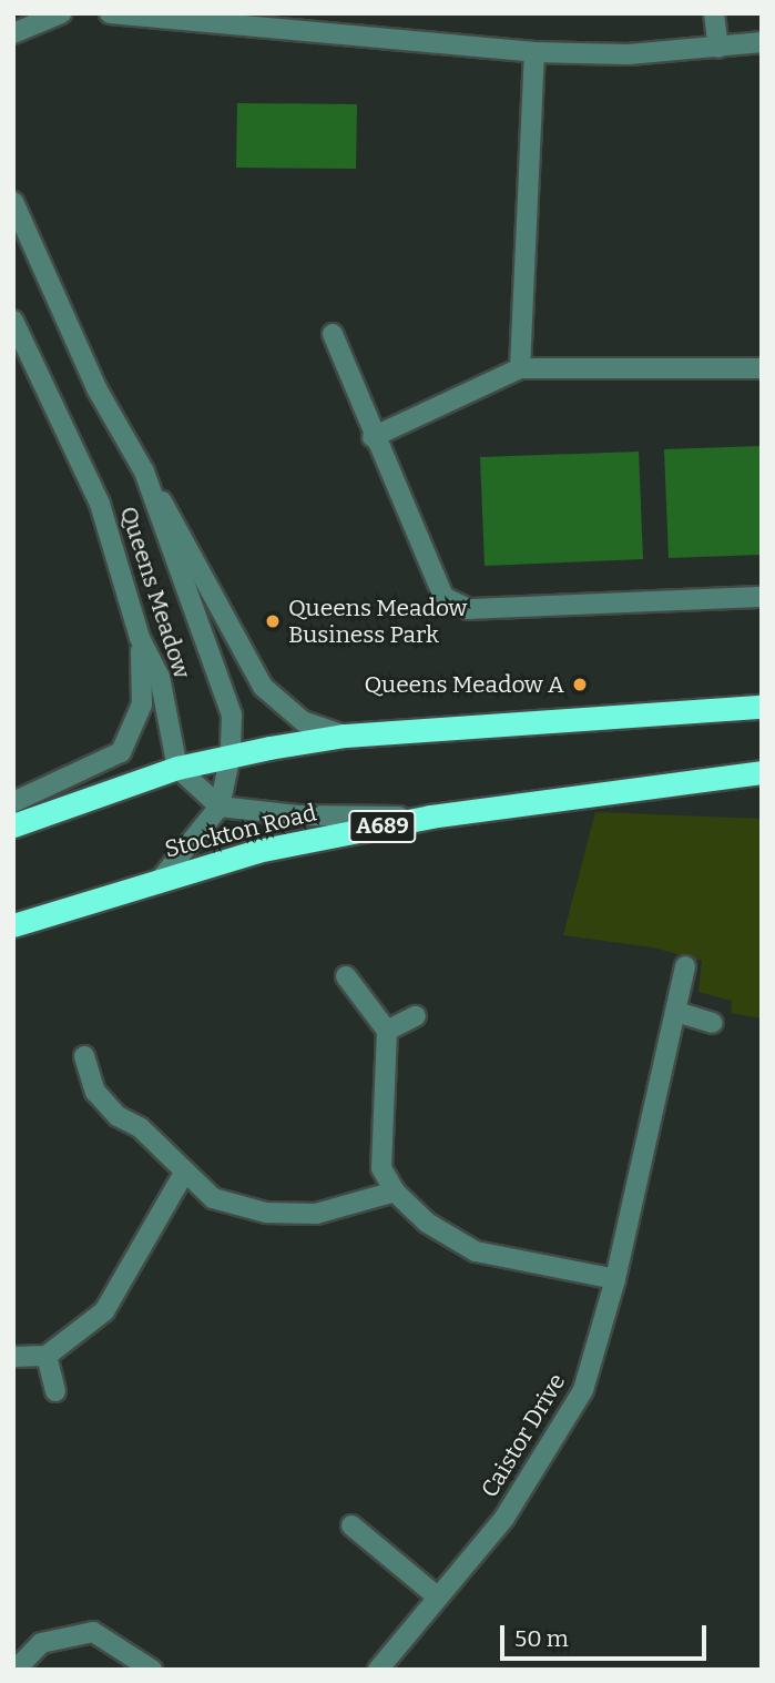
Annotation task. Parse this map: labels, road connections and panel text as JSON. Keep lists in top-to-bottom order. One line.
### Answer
{"streets":{"highway":["A689","Stockton Road"],"street":["Queens Meadow","Caistor Drive"]},"places":["Queens Meadow Business Park","Queens Meadow A"],"scale_bar":"50 m"}
